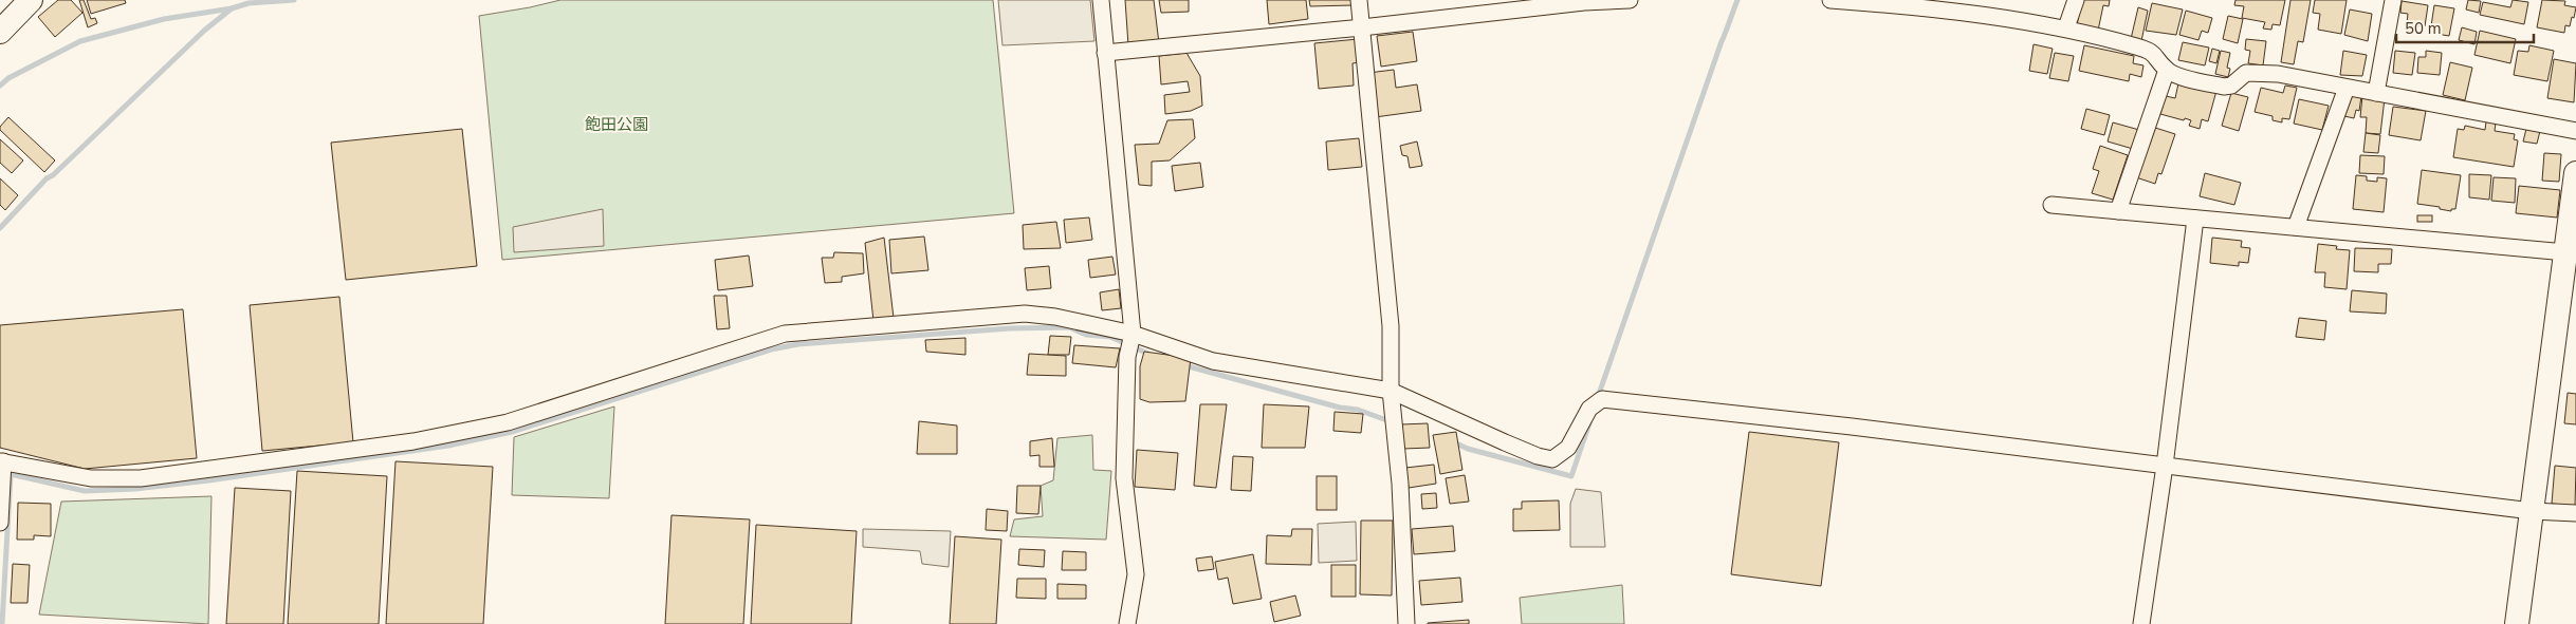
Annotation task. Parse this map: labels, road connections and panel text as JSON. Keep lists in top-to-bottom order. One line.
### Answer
{"parks":["飽田公園"],"scale_bar":"50 m"}
